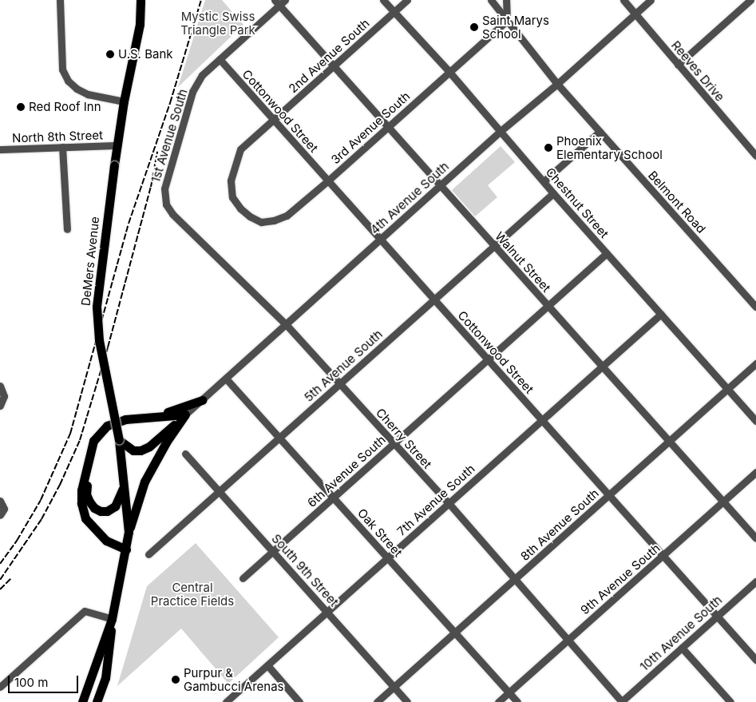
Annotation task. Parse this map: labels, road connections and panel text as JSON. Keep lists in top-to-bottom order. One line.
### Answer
{"streets":{"main road":["DeMers Avenue"],"street":["2nd Avenue South","Reeves Drive","Cottonwood Street","3rd Avenue South","1st Avenue South","North 8th Street","4th Avenue South","Belmont Road","Chestnut Street","Walnut Street","5th Avenue South","Cherry Street","6th Avenue South","7th Avenue South","8th Avenue South","Oak Street","South 9th Street","9th Avenue South","10th Avenue South"]},"crossings":[["2nd Avenue South","Cottonwood Street"],["2nd Avenue South","3rd Avenue South"],["2nd Avenue South","Chestnut Street"],["2nd Avenue South","Walnut Street"],["Reeves Drive","4th Avenue South"],["Cottonwood Street","3rd Avenue South"],["Cottonwood Street","1st Avenue South"],["Cottonwood Street","4th Avenue South"],["Cottonwood Street","5th Avenue South"],["Cottonwood Street","6th Avenue South"],["Cottonwood Street","7th Avenue South"],["Cottonwood Street","8th Avenue South"],["Cottonwood Street","9th Avenue South"],["Cottonwood Street","10th Avenue South"],["3rd Avenue South","Belmont Road"],["3rd Avenue South","Chestnut Street"],["3rd Avenue South","Walnut Street"],["1st Avenue South","Walnut Street"],["1st Avenue South","Cherry Street"],["North 8th Street","DeMers Avenue"],["4th Avenue South","Belmont Road"],["4th Avenue South","Chestnut Street"],["4th Avenue South","Walnut Street"],["4th Avenue South","Cherry Street"],["4th Avenue South","Oak Street"],["Chestnut Street","5th Avenue South"],["Chestnut Street","6th Avenue South"],["Chestnut Street","7th Avenue South"],["Chestnut Street","8th Avenue South"],["Walnut Street","5th Avenue South"],["Walnut Street","6th Avenue South"],["Walnut Street","7th Avenue South"],["Walnut Street","8th Avenue South"],["Walnut Street","9th Avenue South"],["5th Avenue South","Cherry Street"],["5th Avenue South","Oak Street"],["5th Avenue South","South 9th Street"],["Cherry Street","6th Avenue South"],["Cherry Street","7th Avenue South"],["Cherry Street","8th Avenue South"],["Cherry Street","9th Avenue South"],["Cherry Street","10th Avenue South"],["6th Avenue South","Oak Street"],["6th Avenue South","South 9th Street"],["7th Avenue South","Oak Street"],["7th Avenue South","South 9th Street"],["8th Avenue South","Oak Street"],["8th Avenue South","South 9th Street"],["Oak Street","9th Avenue South"]],"parks":["Mystic Swiss Triangle Park","Central Practice Fields"],"places":["Saint Marys School","U.S. Bank","Red Roof Inn","Phoenix Elementary School","Purpur & Gambucci Arenas"],"scale_bar":"100 m"}
